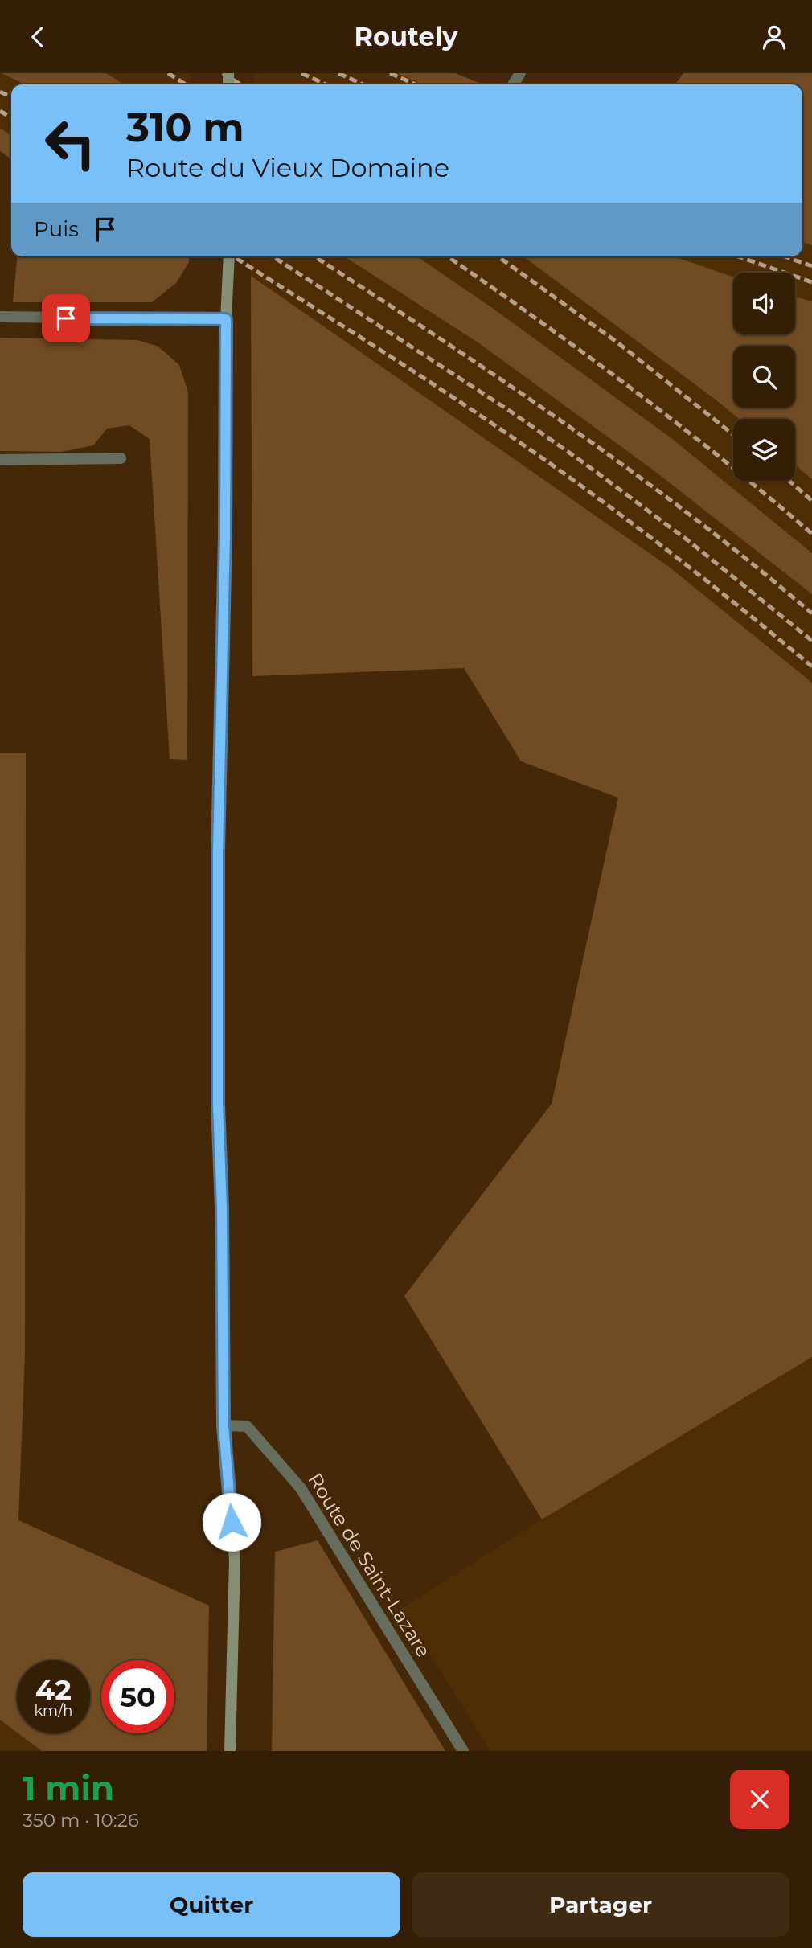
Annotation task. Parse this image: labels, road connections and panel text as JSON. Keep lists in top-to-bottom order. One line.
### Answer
{"streets":{"street":["Route de Saint-Lazare"]},"page":{"header":"Routely","turn":["310 m","Route du Vieux Domaine"],"then":"Puis","speed":"42 km/h","limit":"50","heading":["1 min","350 m · 10:26"],"buttons":["Quitter","Partager"]}}
